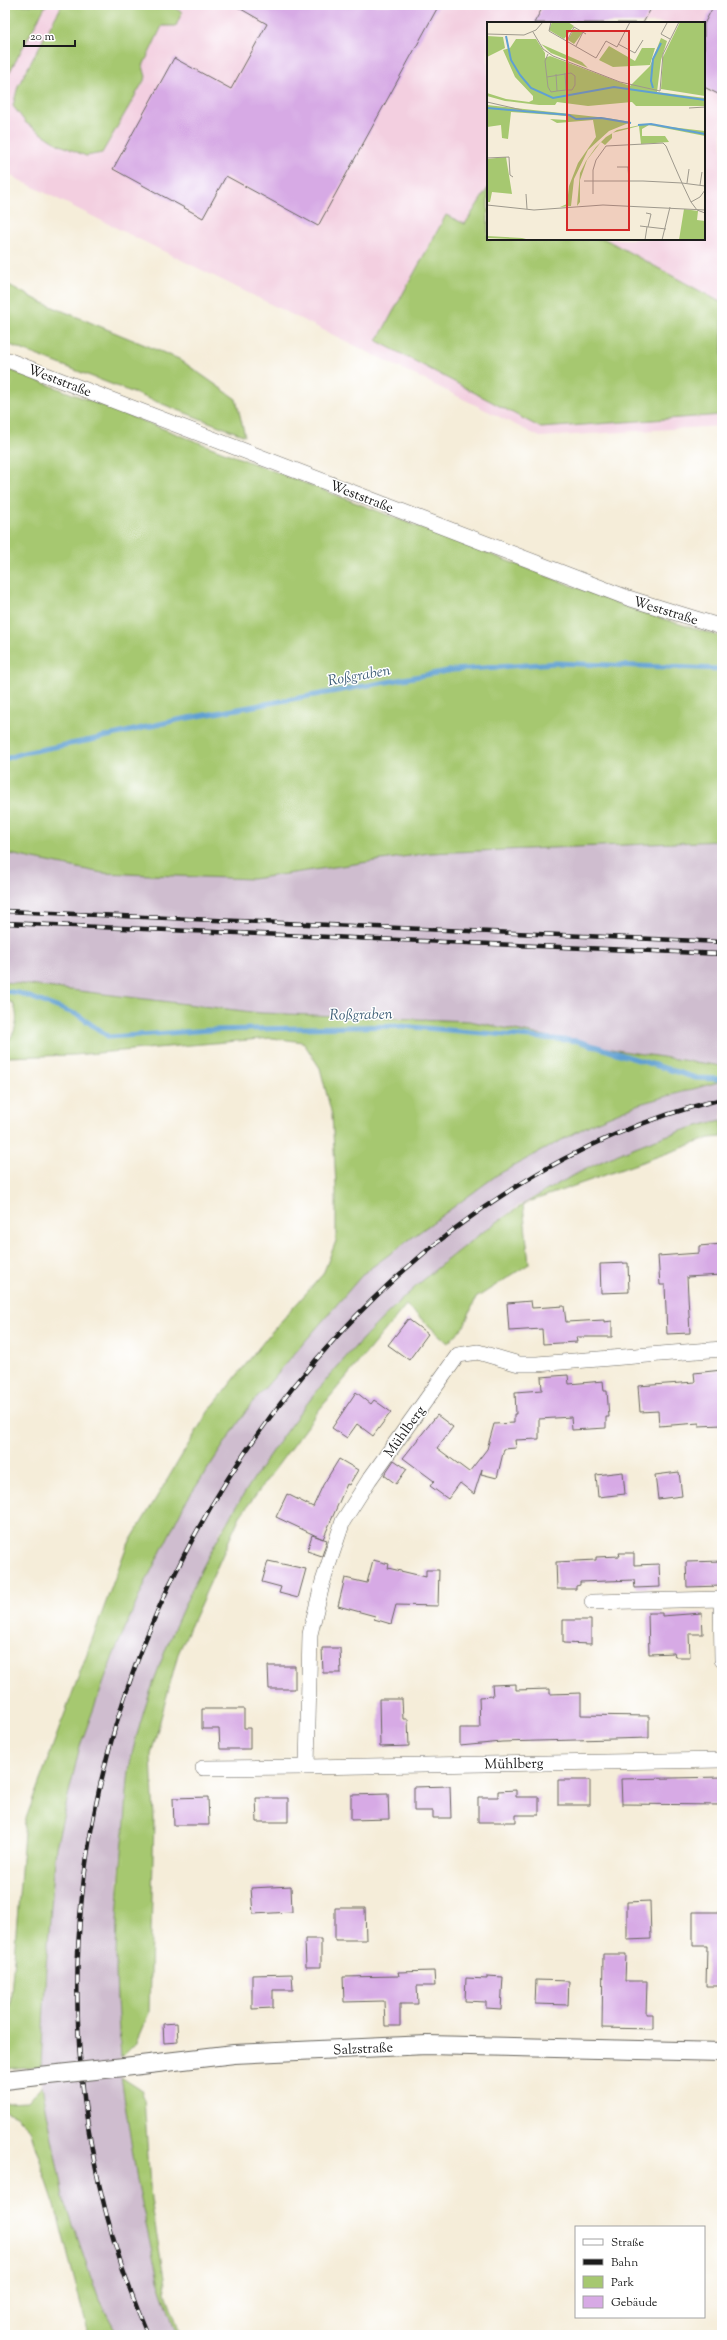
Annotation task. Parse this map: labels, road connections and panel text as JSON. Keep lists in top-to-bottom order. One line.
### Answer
{"streets":{"street":["Weststraße","Mühlberg","Salzstraße"]},"water":["Roßgraben"],"legend":["Straße","Bahn","Park","Gebäude"],"scale_bar":"20 m"}
